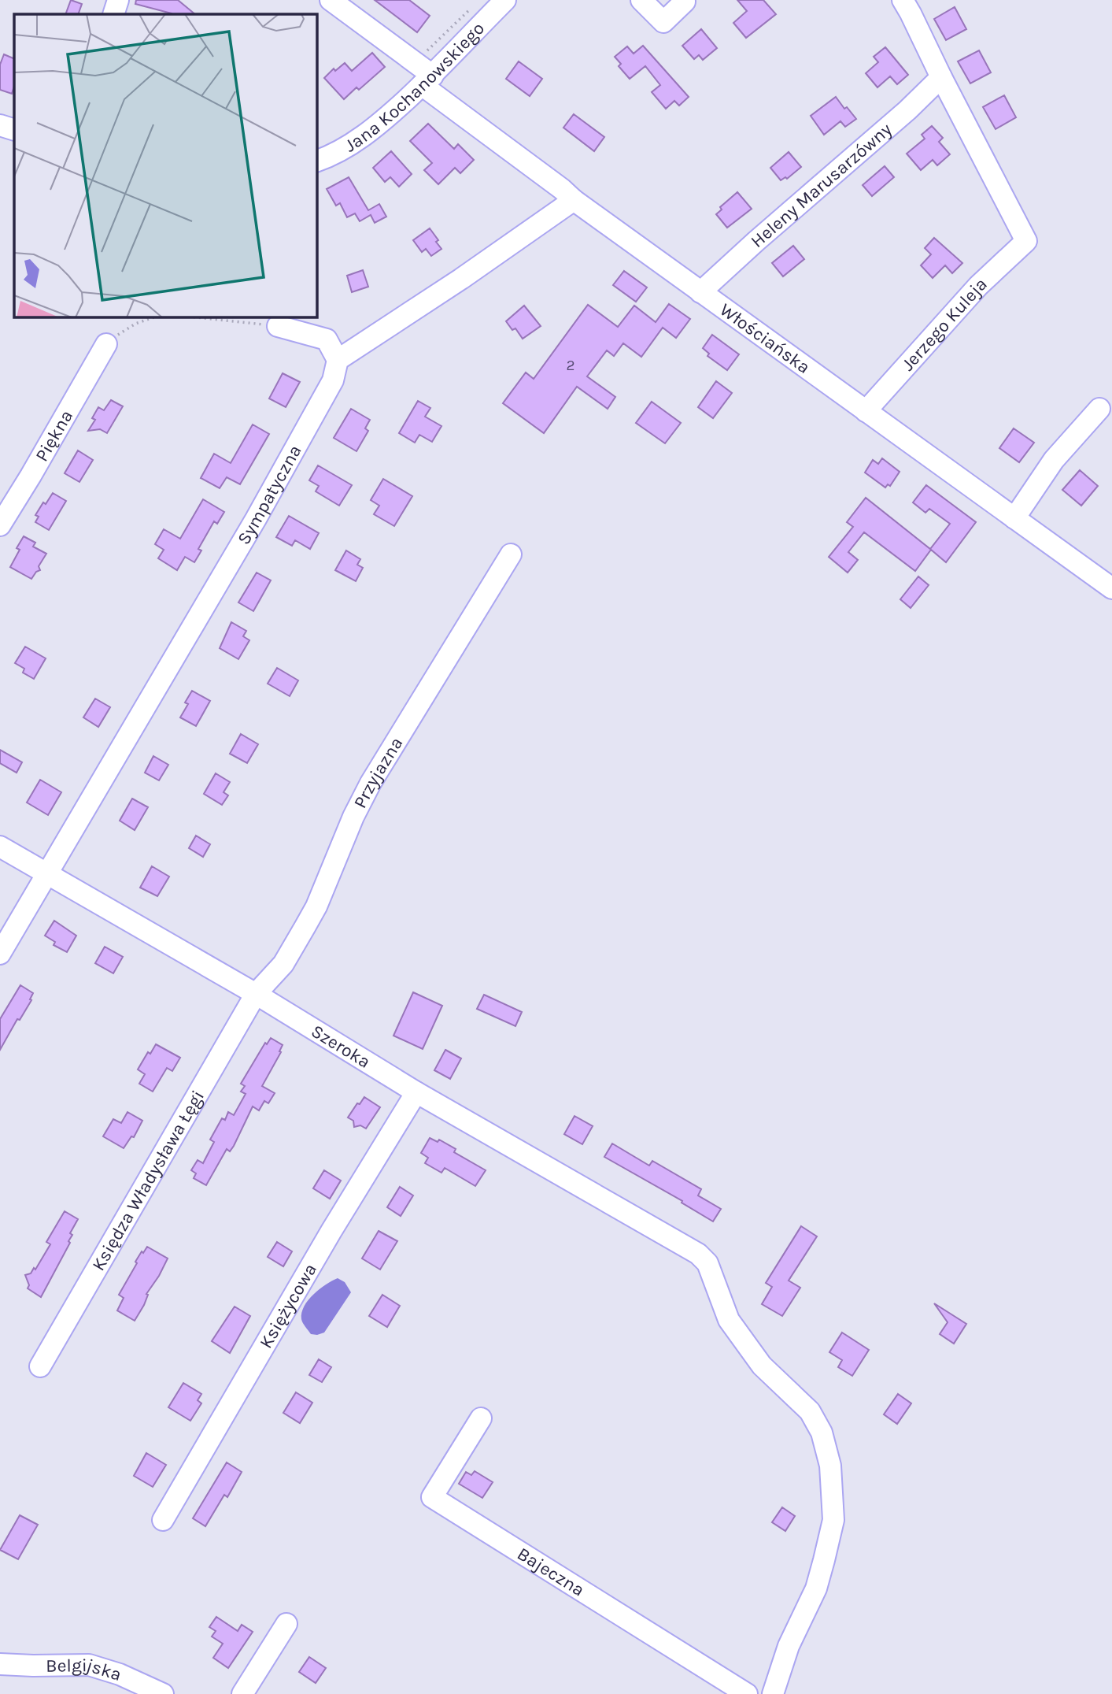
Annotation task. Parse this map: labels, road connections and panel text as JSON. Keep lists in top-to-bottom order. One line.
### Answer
{"streets":{"street":["Jana Kochanowskiego","Heleny Marusarzówny","Jerzego Kuleja","Włościańska","Piękna","Sympatyczna","Przyjazna","Szeroka","Księdza Władysława Łęgi","Księżycowa","Bajeczna","Belgijska"]},"crossings":[["Jana Kochanowskiego","Włościańska"],["Heleny Marusarzówny","Jerzego Kuleja"],["Heleny Marusarzówny","Włościańska"],["Jerzego Kuleja","Włościańska"],["Sympatyczna","Szeroka"],["Przyjazna","Szeroka"],["Przyjazna","Księdza Władysława Łęgi"],["Szeroka","Księdza Władysława Łęgi"],["Szeroka","Księżycowa"]],"house_numbers":["2"]}
